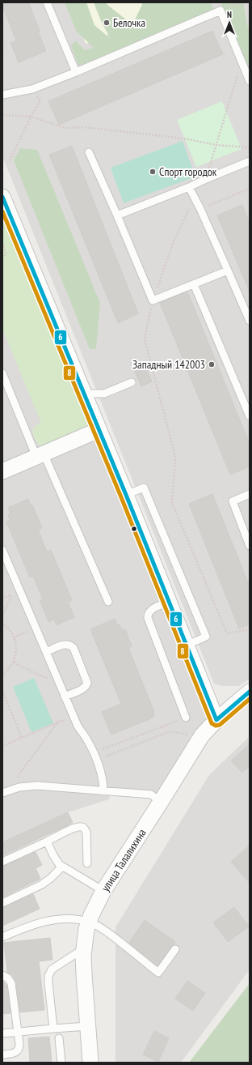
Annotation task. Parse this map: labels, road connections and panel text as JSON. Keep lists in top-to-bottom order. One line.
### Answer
{"streets":{"street":["улица Талалихина"]},"places":["Белочка","Спорт городок","Западный 142003"],"lines":["transit line 6","transit line 8"],"north":"top"}
